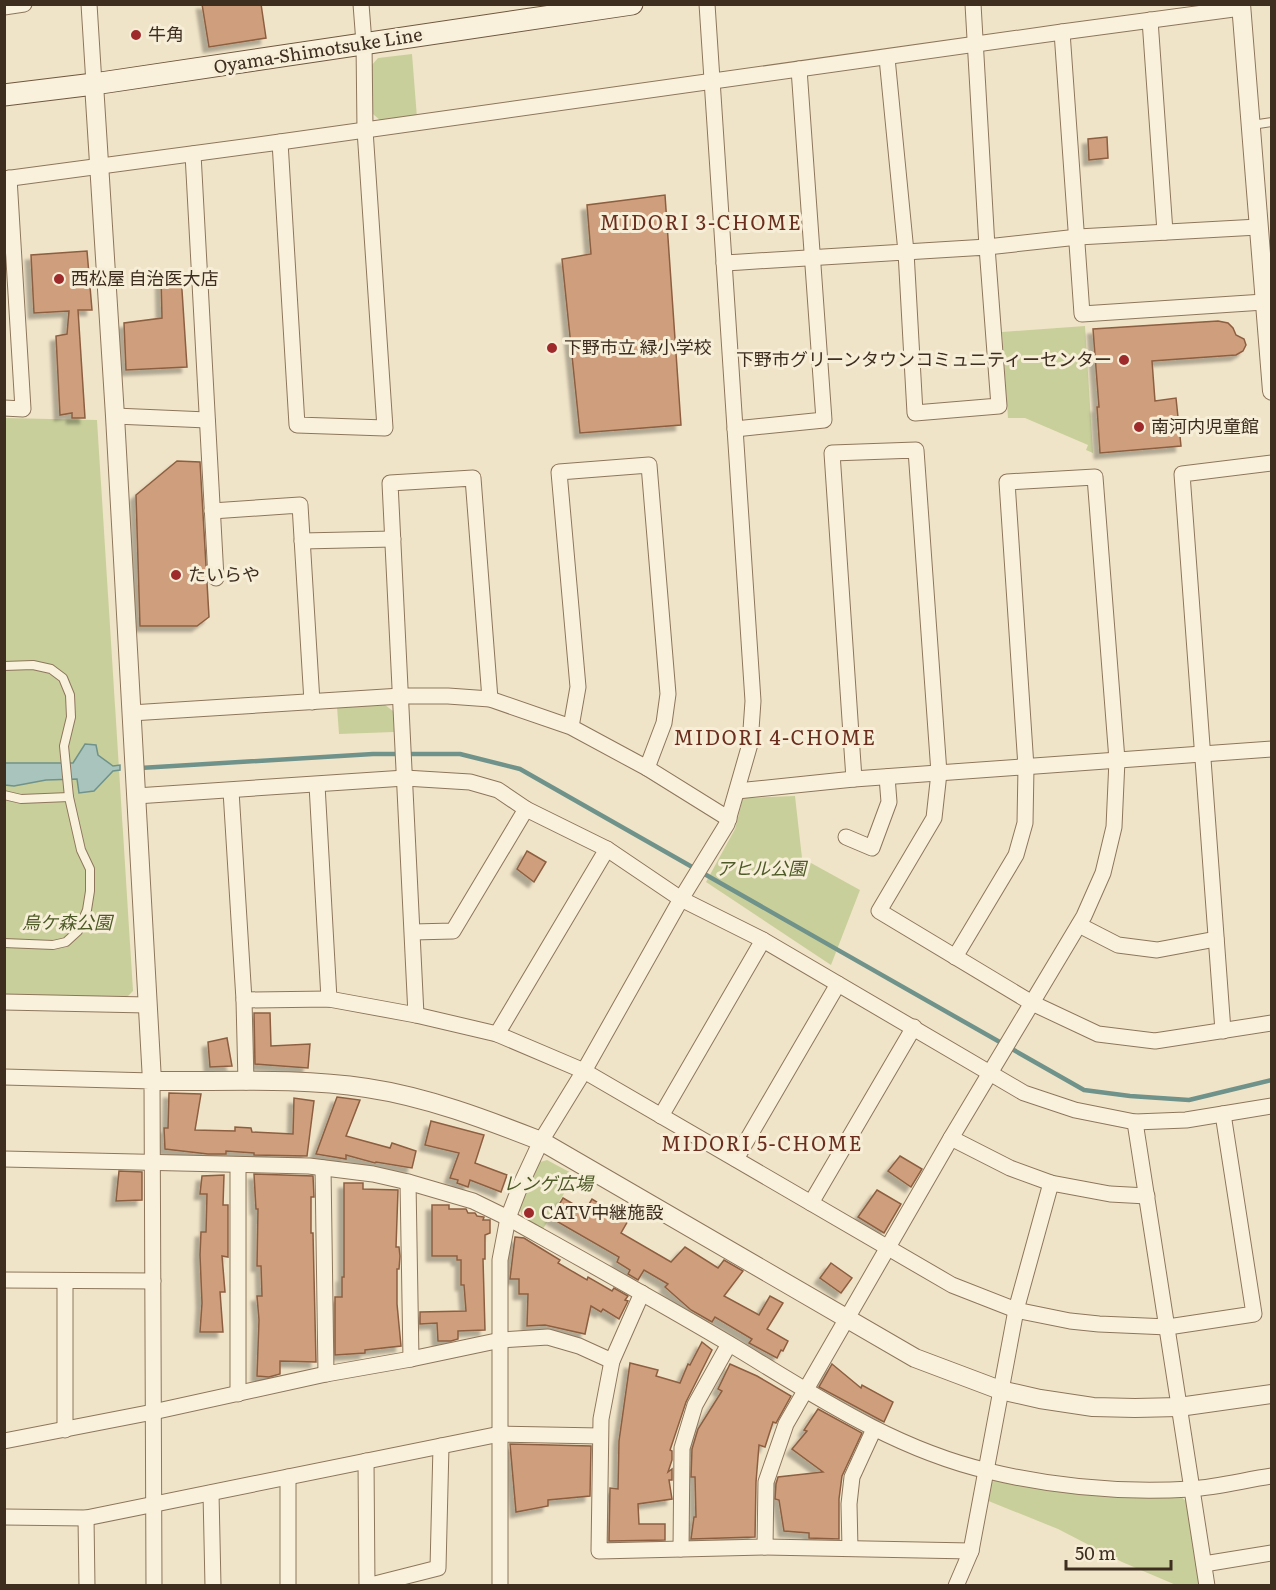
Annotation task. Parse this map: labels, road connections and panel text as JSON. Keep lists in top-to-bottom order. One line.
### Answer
{"streets":{"main road":["Oyama-Shimotsuke Line"]},"districts":["MIDORI 3-CHOME","MIDORI 4-CHOME","MIDORI 5-CHOME"],"parks":["アヒル公園","烏ケ森公園","レンゲ広場"],"places":["牛角","西松屋 自治医大店","下野市立 緑小学校","下野市グリーンタウンコミュニティーセンター","南河内児童館","たいらや","CATV中継施設"],"scale_bar":"50 m"}
